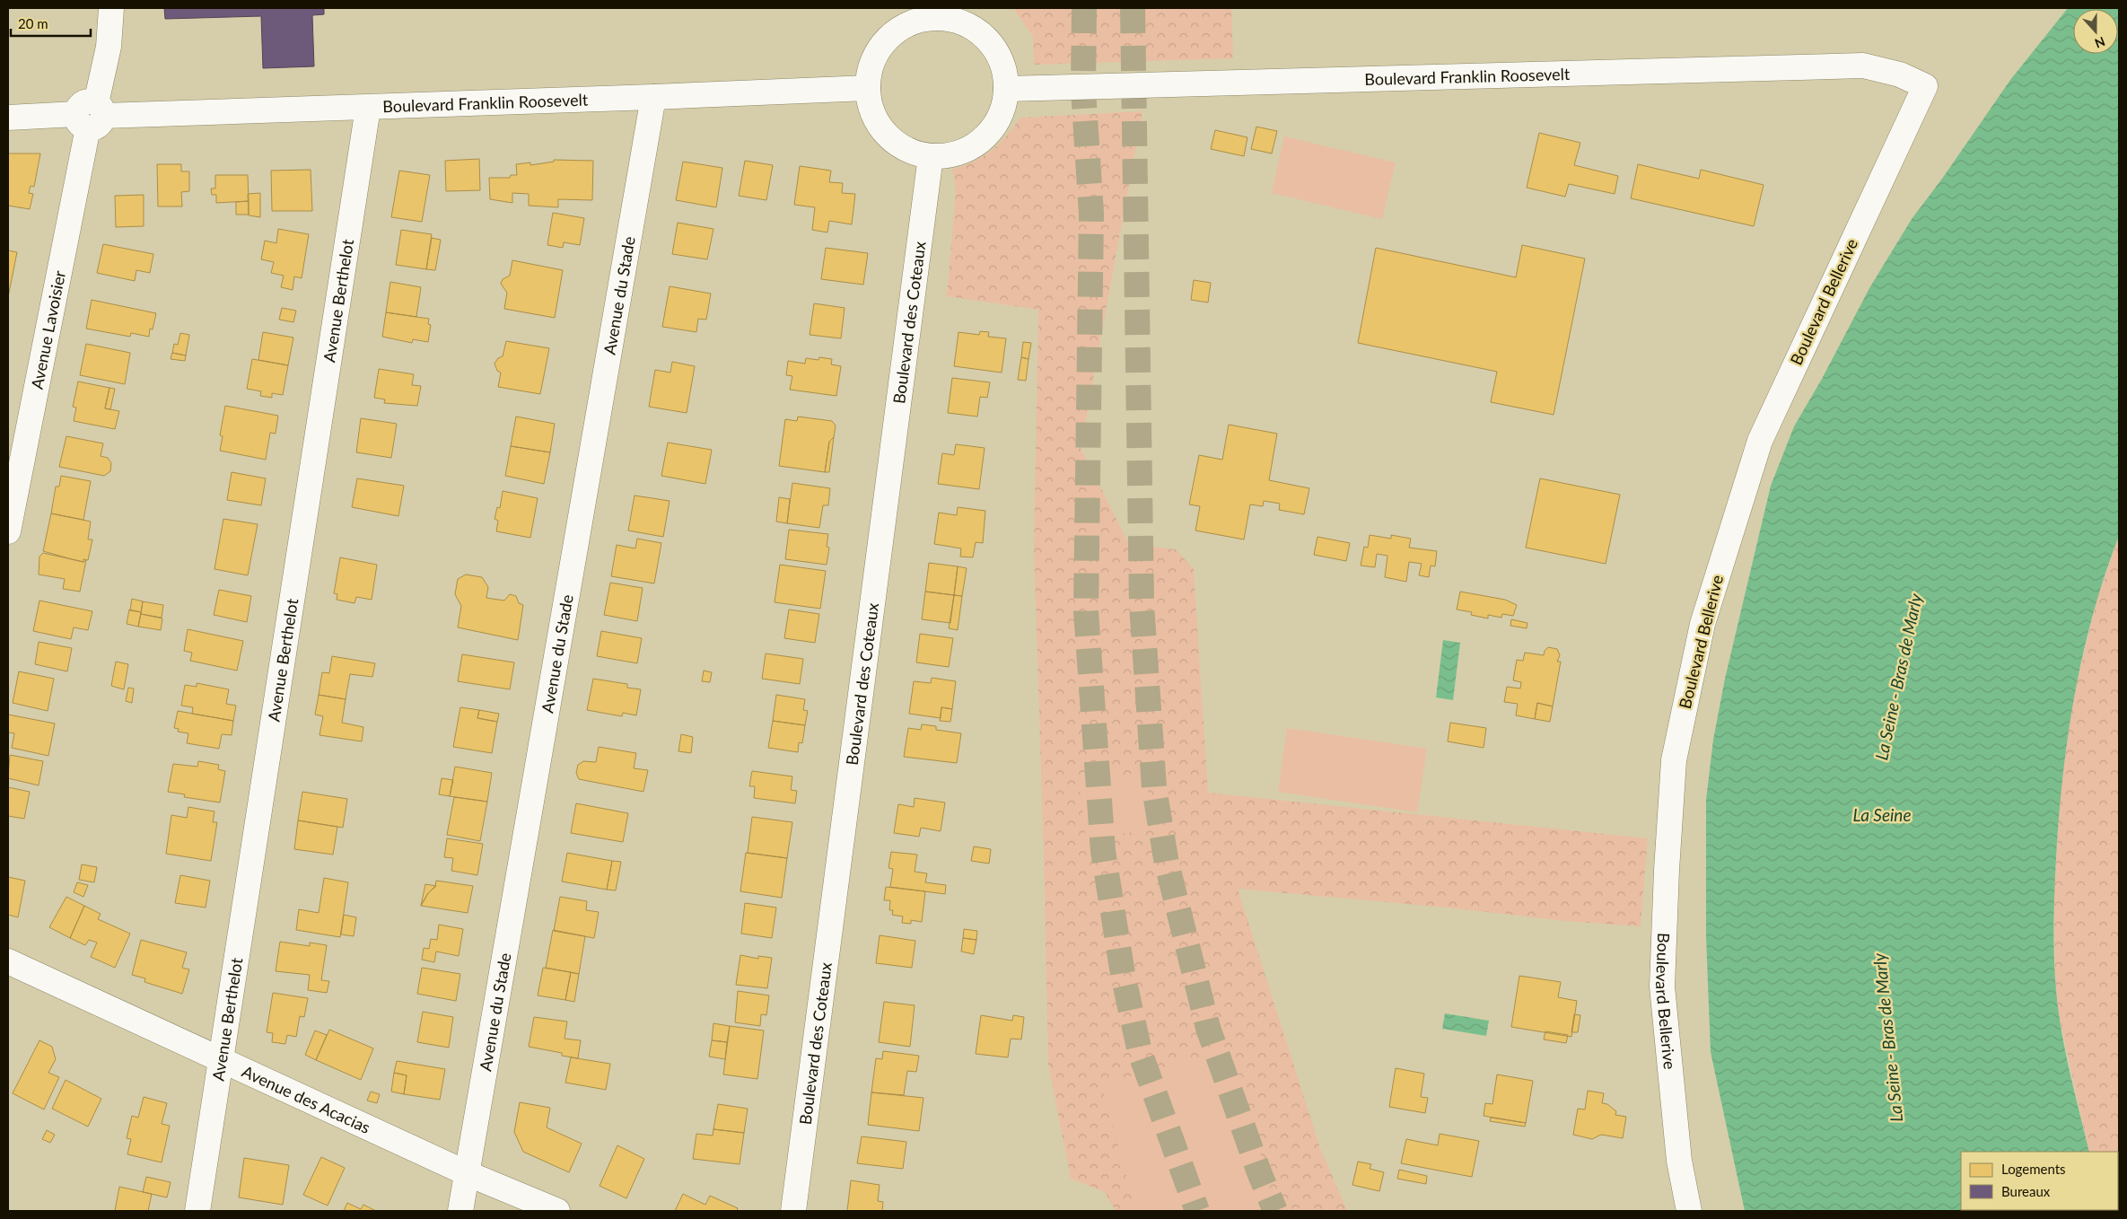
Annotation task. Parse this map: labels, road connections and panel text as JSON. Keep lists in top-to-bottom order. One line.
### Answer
{"streets":{"street":["Boulevard Franklin Roosevelt","Avenue du Stade","Avenue Berthelot","Boulevard Bellerive","Boulevard des Coteaux","Avenue Lavoisier","Avenue des Acacias"]},"crossings":[["Boulevard Franklin Roosevelt","Avenue du Stade"],["Boulevard Franklin Roosevelt","Avenue Berthelot"],["Boulevard Franklin Roosevelt","Boulevard Bellerive"],["Boulevard Franklin Roosevelt","Boulevard des Coteaux"],["Boulevard Franklin Roosevelt","Avenue Lavoisier"],["Avenue du Stade","Avenue des Acacias"],["Avenue Berthelot","Avenue des Acacias"]],"water":["La Seine - Bras de Marly","La Seine"],"legend":["Logements","Bureaux"],"scale_bar":"20 m","north":"bottom"}
